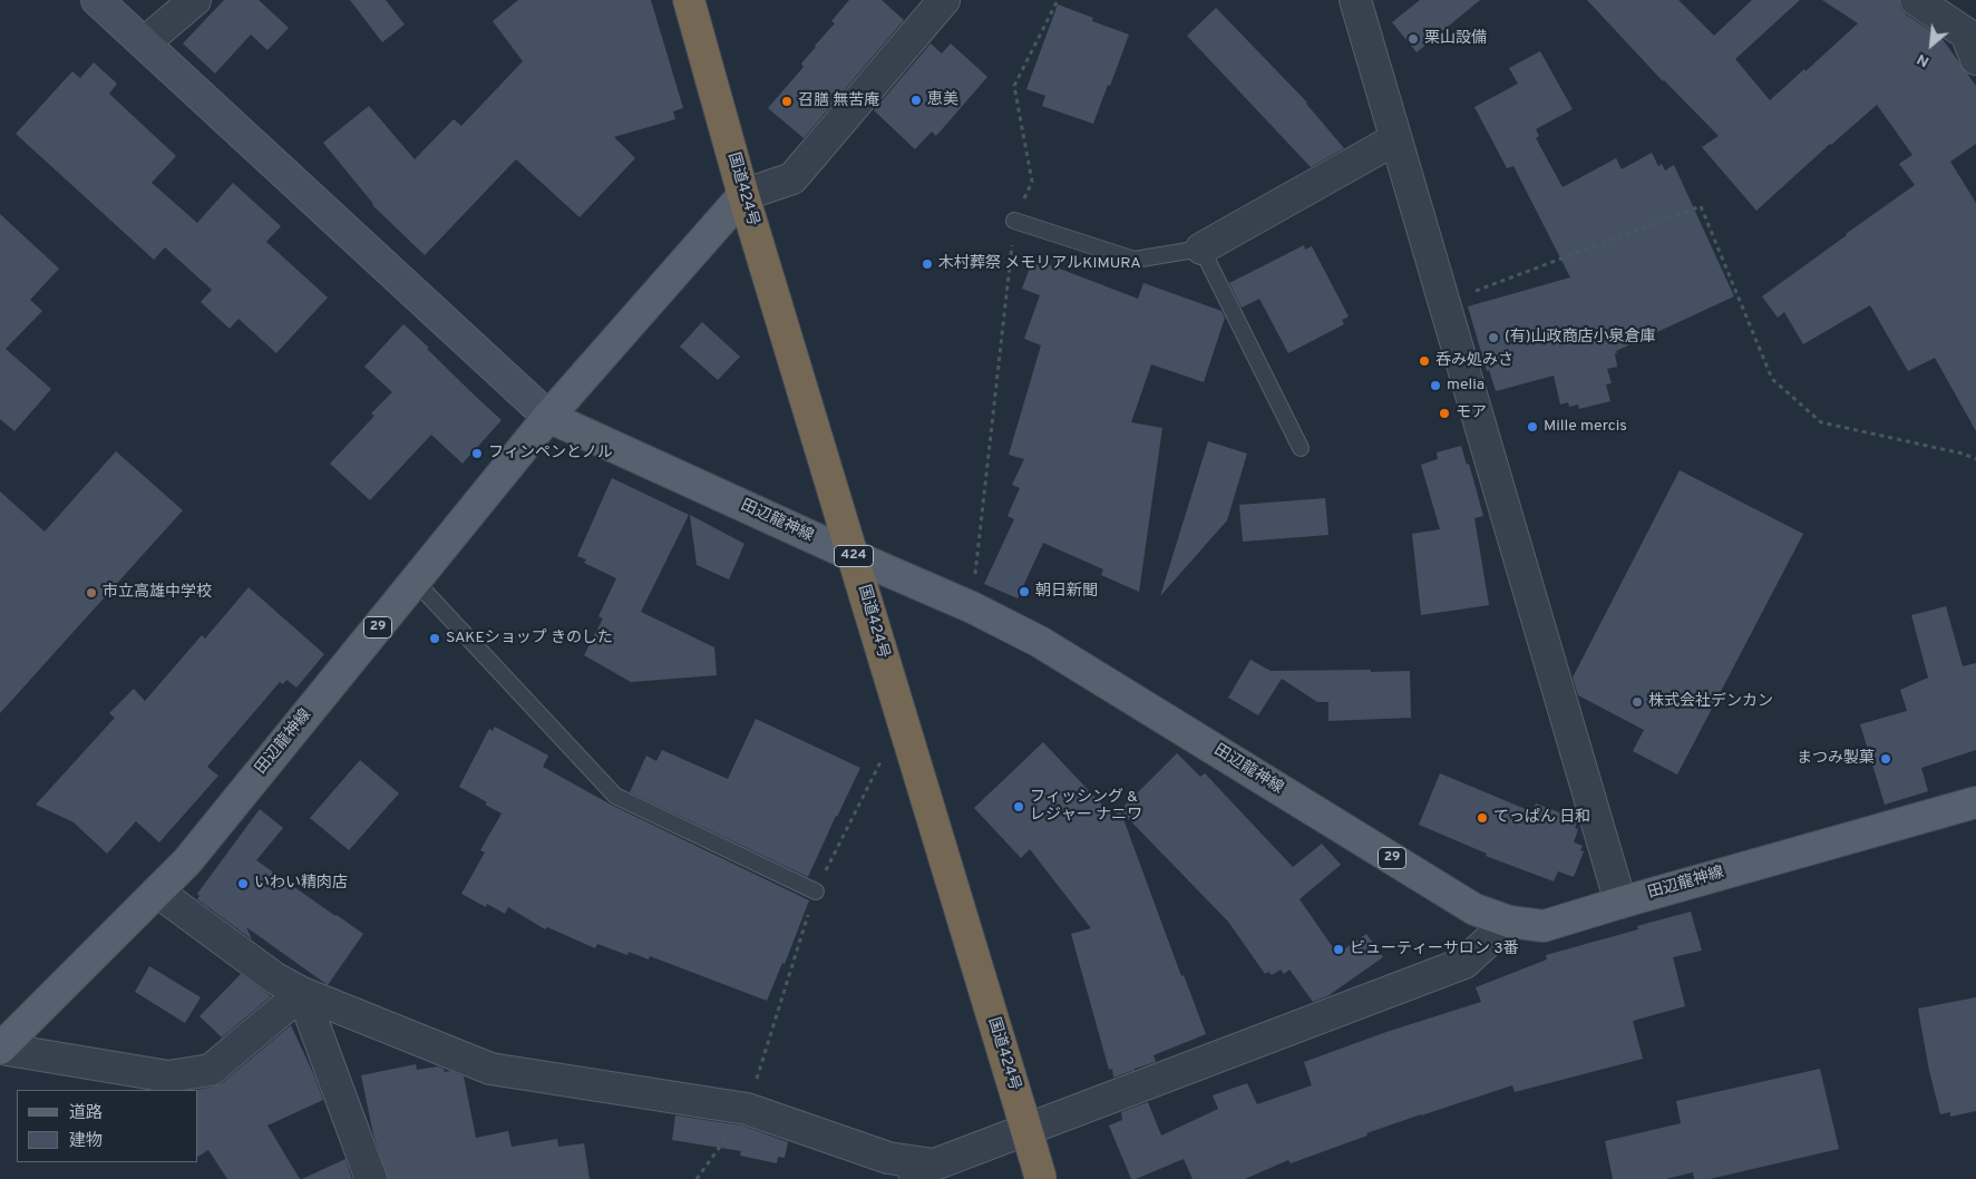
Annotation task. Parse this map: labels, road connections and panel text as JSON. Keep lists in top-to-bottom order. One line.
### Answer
{"streets":{"highway":["国道424号","424"],"main road":["田辺龍神線","29"]},"crossings":[["国道424号","田辺龍神線"]],"places":["栗山設備","恵美","召膳 無苦庵","木村葬祭 メモリアルKIMURA","(有)山政商店小泉倉庫","呑み処みさ","melia","モア","Mille mercis","フィンペンとノル","朝日新聞","市立高雄中学校","SAKEショップ きのした","株式会社デンカン","まつみ製菓","フィッシング & レジャー ナニワ","てっぱん 日和","いわい精肉店","ビューティーサロン 3番"],"legend":["道路","建物"],"north":"bottom left"}
